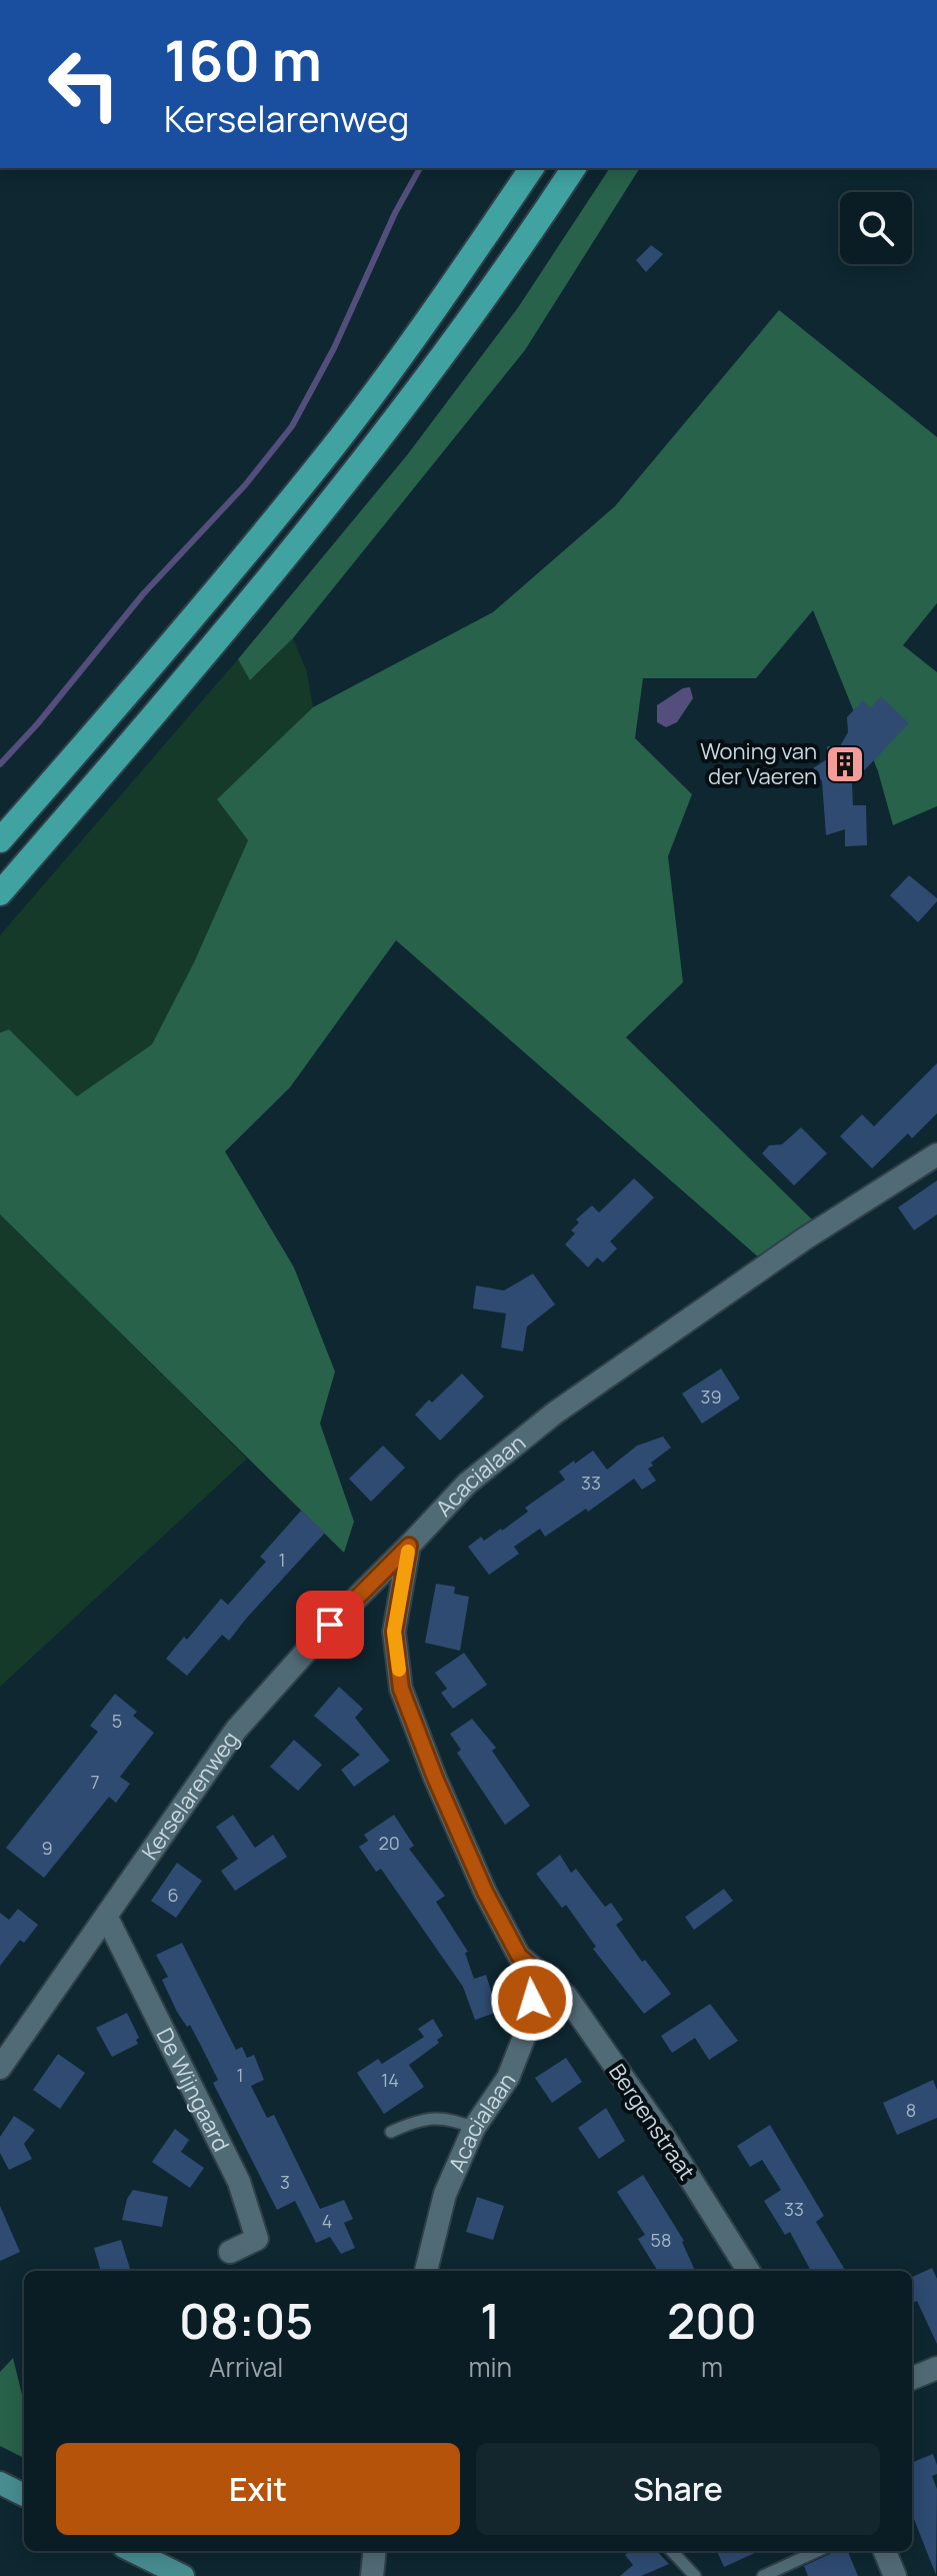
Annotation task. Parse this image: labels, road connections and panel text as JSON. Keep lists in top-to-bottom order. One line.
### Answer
{"streets":{"street":["Acacialaan","Kerselarenweg","De Wijngaard","Bergenstraat"]},"crossings":[["Acacialaan","Kerselarenweg"],["Acacialaan","Bergenstraat"],["Kerselarenweg","De Wijngaard"]],"places":{"building":["Woning van der Vaeren"]},"house_numbers":["39","33","1","5","7","20","9","6","1","14","8","3","33","4","58"],"page":{"turn":["160 m","Kerselarenweg"],"eta":["08:05","Arrival","1","min","200","m"],"buttons":["Exit","Share"]}}
